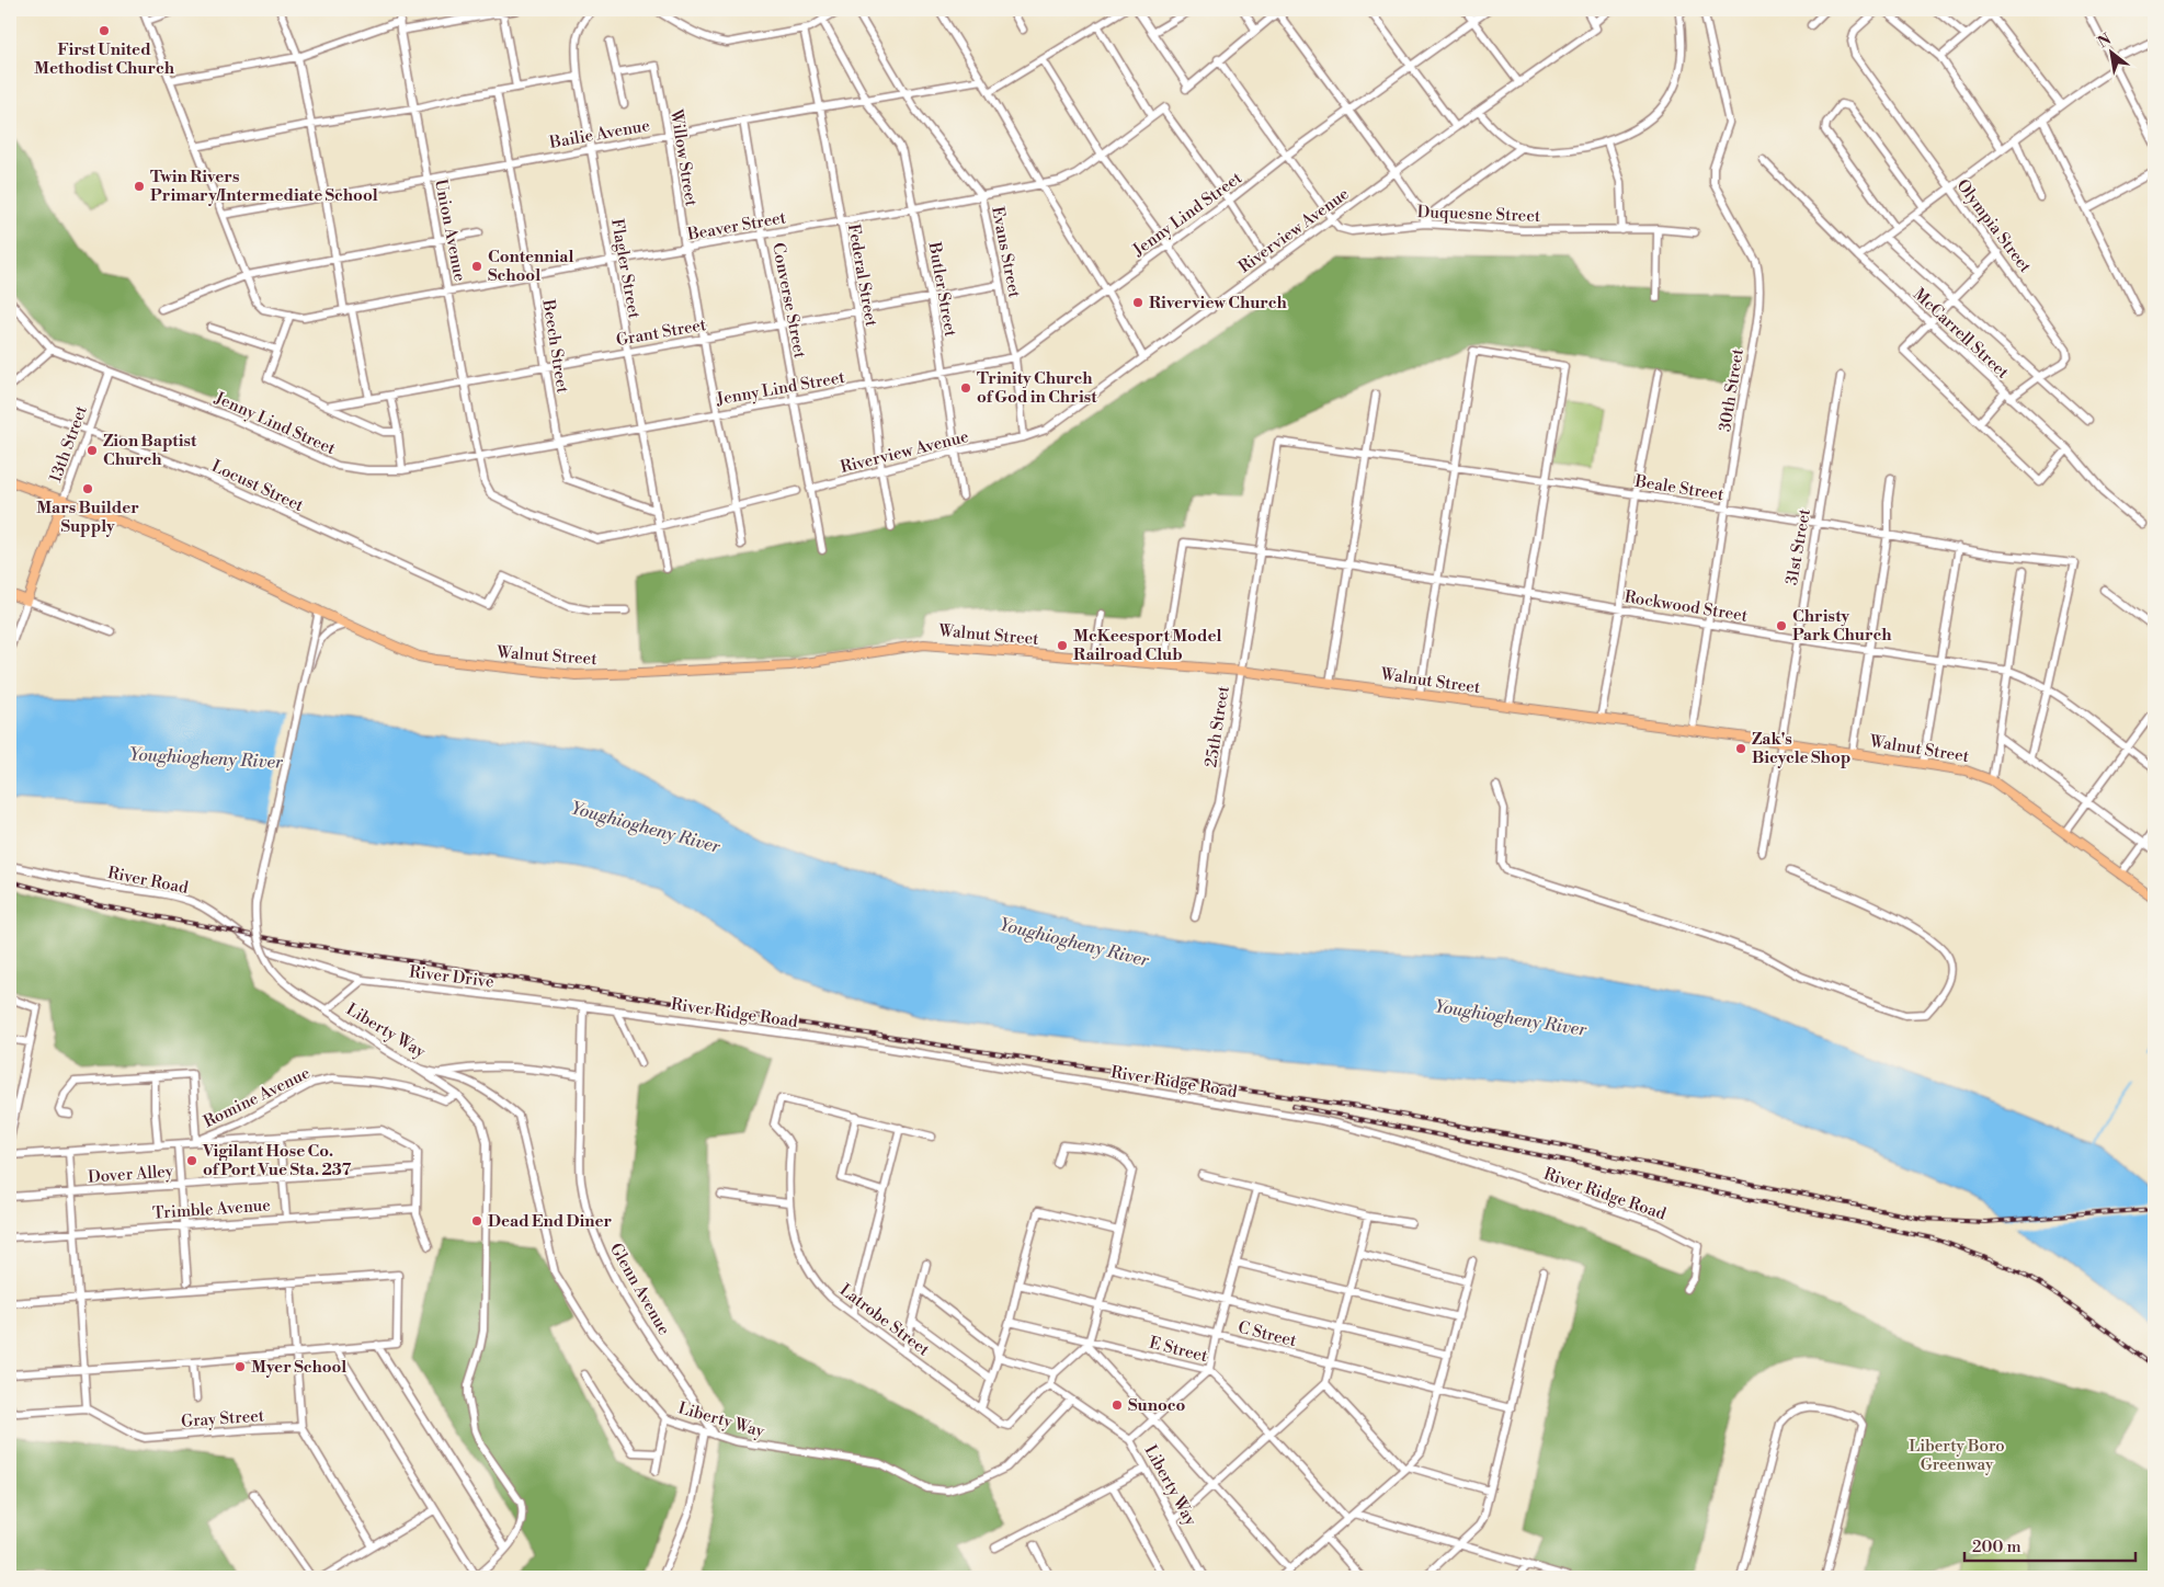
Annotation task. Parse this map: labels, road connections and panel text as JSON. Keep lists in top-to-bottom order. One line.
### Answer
{"streets":{"main road":["13th Street","Walnut Street"],"street":["Bailie Avenue","Willow Street","Jenny Lind Street","Duquesne Street","Beaver Street","Olympia Street","Union Avenue","Riverview Avenue","Evans Street","Flagler Street","Federal Street","Butler Street","Converse Street","Grant Street","McCarrell Street","Beech Street","30th Street","Locust Street","Beale Street","31st Street","Rockwood Street","25th Street","River Road","River Drive","River Ridge Road","Liberty Way","Romine Avenue","Dover Alley","Trimble Avenue","Glenn Avenue","Latrobe Street","C Street","E Street","Gray Street"]},"crossings":[["Bailie Avenue","Willow Street"],["Bailie Avenue","Union Avenue"],["Bailie Avenue","Evans Street"],["Bailie Avenue","Flagler Street"],["Bailie Avenue","Federal Street"],["Bailie Avenue","Butler Street"],["Bailie Avenue","Converse Street"],["Bailie Avenue","Beech Street"],["Willow Street","Jenny Lind Street"],["Willow Street","Beaver Street"],["Willow Street","Grant Street"],["Jenny Lind Street","Duquesne Street"],["Jenny Lind Street","Beaver Street"],["Jenny Lind Street","Union Avenue"],["Jenny Lind Street","Evans Street"],["Jenny Lind Street","Flagler Street"],["Jenny Lind Street","Federal Street"],["Jenny Lind Street","Butler Street"],["Jenny Lind Street","Converse Street"],["Jenny Lind Street","Beech Street"],["Jenny Lind Street","13th Street"],["Duquesne Street","Riverview Avenue"],["Beaver Street","Union Avenue"],["Beaver Street","Evans Street"],["Beaver Street","Flagler Street"],["Beaver Street","Federal Street"],["Beaver Street","Butler Street"],["Beaver Street","Converse Street"],["Beaver Street","Beech Street"],["Olympia Street","McCarrell Street"],["Union Avenue","Flagler Street"],["Union Avenue","Grant Street"],["Riverview Avenue","Evans Street"],["Riverview Avenue","Federal Street"],["Riverview Avenue","Butler Street"],["Riverview Avenue","Converse Street"],["Evans Street","Grant Street"],["Flagler Street","Grant Street"],["Flagler Street","Beech Street"],["Federal Street","Grant Street"],["Butler Street","Grant Street"],["Converse Street","Grant Street"],["Grant Street","Beech Street"],["30th Street","Beale Street"],["30th Street","Rockwood Street"],["30th Street","Walnut Street"],["13th Street","Locust Street"],["13th Street","Walnut Street"],["Beale Street","31st Street"],["Beale Street","Rockwood Street"],["Beale Street","25th Street"],["31st Street","Rockwood Street"],["31st Street","Walnut Street"],["Rockwood Street","Walnut Street"],["Rockwood Street","25th Street"],["Walnut Street","25th Street"],["Walnut Street","Liberty Way"],["River Road","River Drive"],["River Drive","River Ridge Road"],["River Drive","Glenn Avenue"],["River Ridge Road","Glenn Avenue"],["Liberty Way","Glenn Avenue"],["Romine Avenue","Dover Alley"]],"water":["Youghiogheny River"],"parks":["Liberty Boro Greenway"],"places":["First United Methodist Church","Twin Rivers Primary/Intermediate School","Contennial School","Riverview Church","Trinity Church of God in Christ","Zion Baptist Church","Mars Builder Supply","Christy Park Church","McKeesport Model Railroad Club","Zak's Bicycle Shop","Vigilant Hose Co. of Port Vue Sta. 237","Dead End Diner","Myer School","Sunoco"],"scale_bar":"200 m","north":"top left"}
